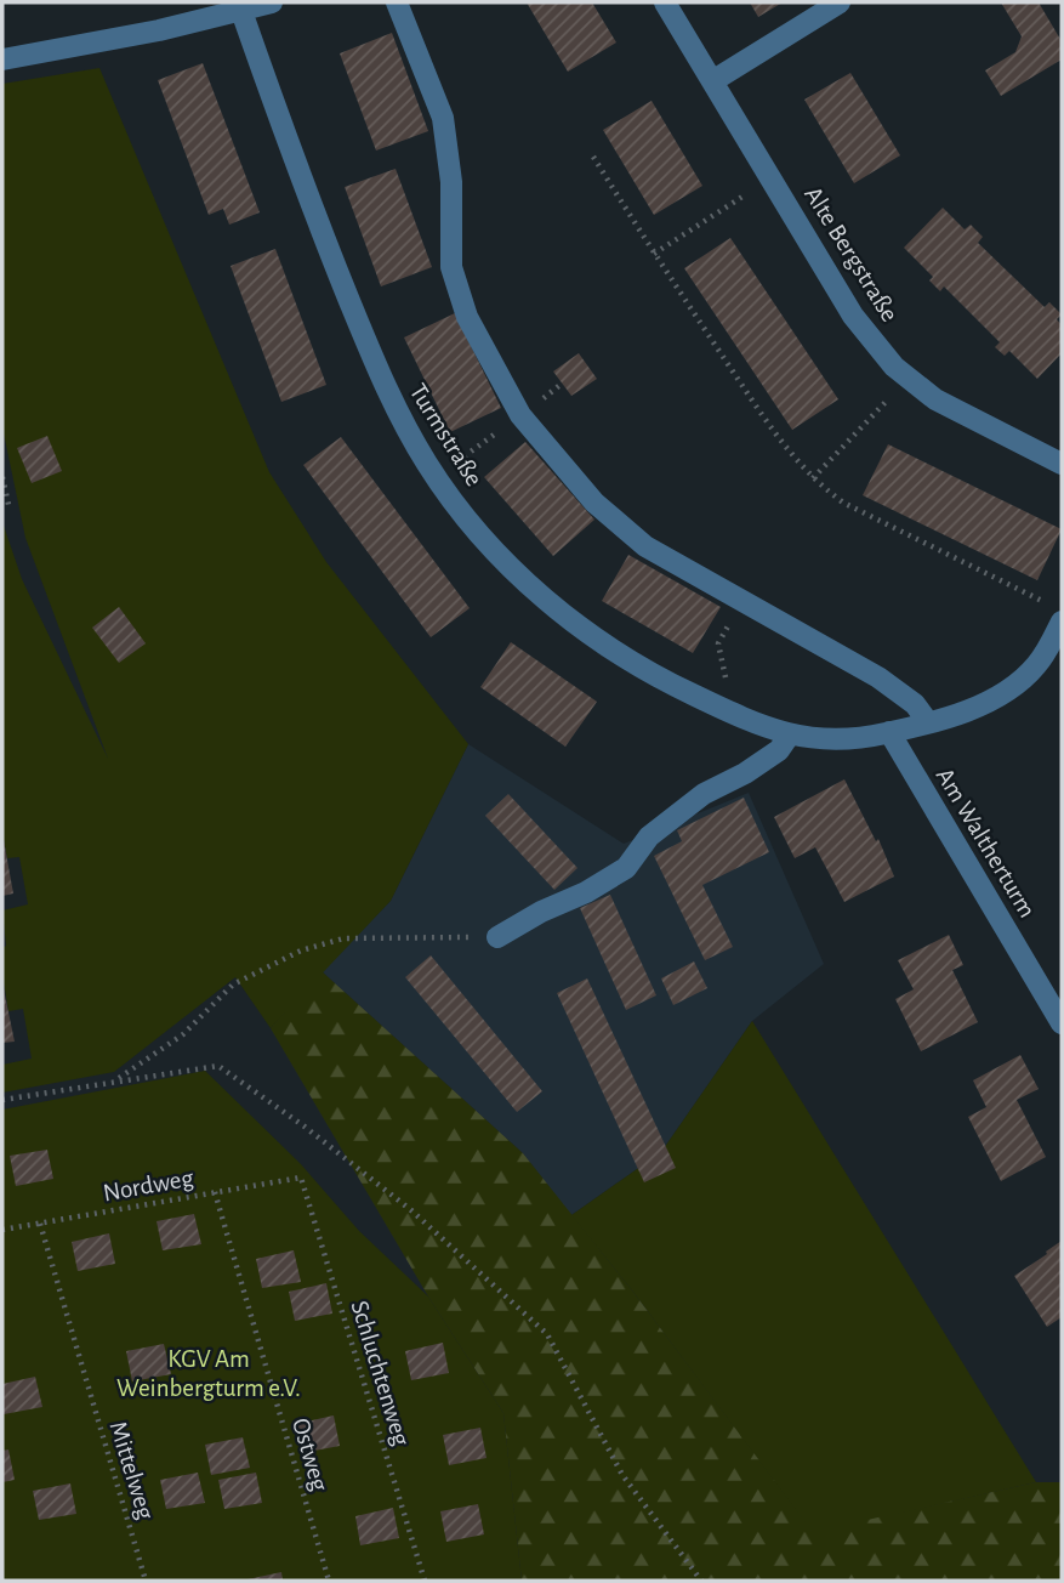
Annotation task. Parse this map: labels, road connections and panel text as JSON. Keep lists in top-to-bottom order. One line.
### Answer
{"streets":{"street":["Alte Bergstraße","Turmstraße","Am Waltherturm"],"path":["Nordweg","Schluchtenweg","Ostweg","Mittelweg"]},"crossings":[["Turmstraße","Am Waltherturm"],["Nordweg","Schluchtenweg"],["Nordweg","Ostweg"],["Nordweg","Mittelweg"]],"parks":["KGV Am Weinbergturm e.V."]}
